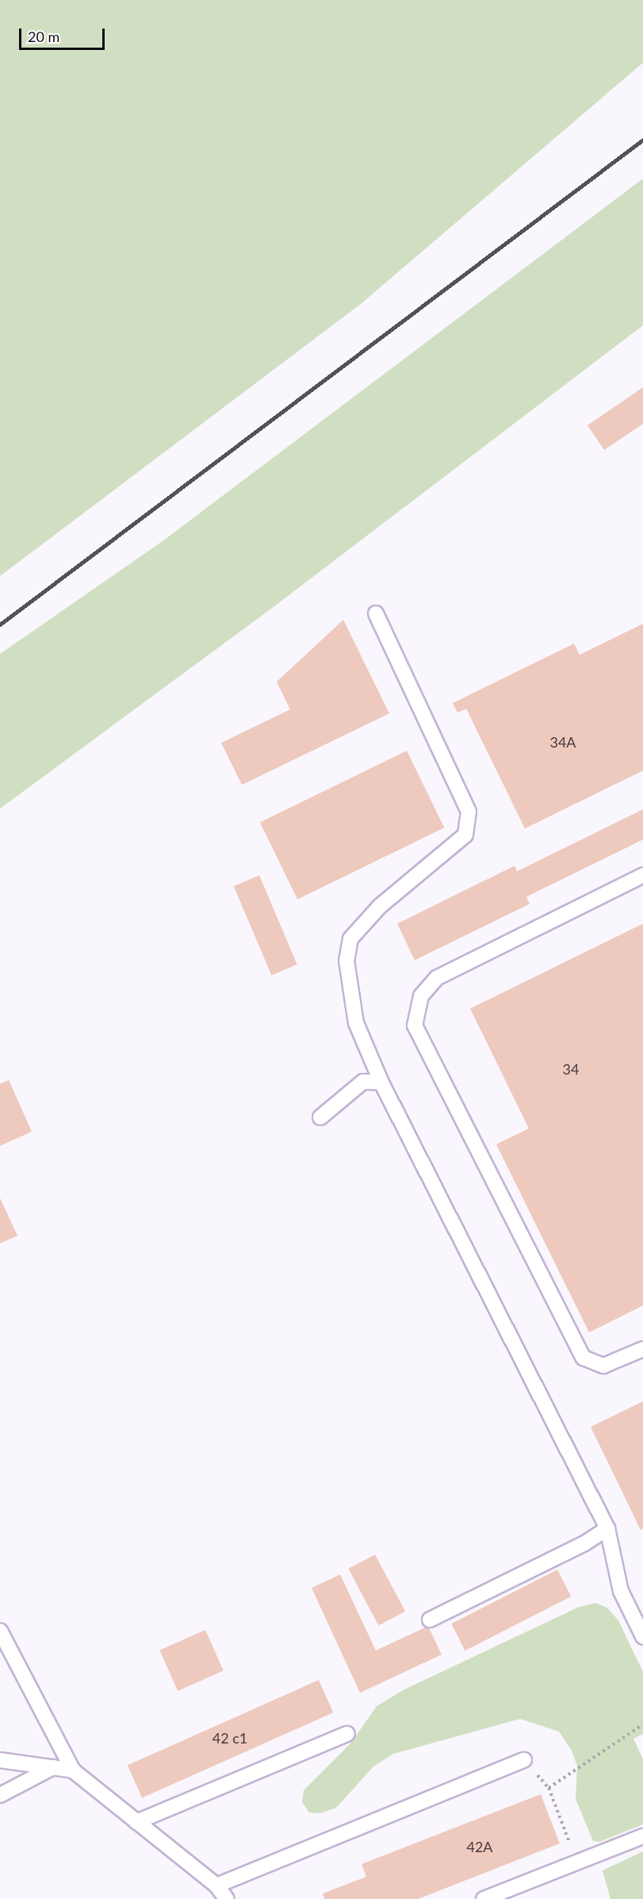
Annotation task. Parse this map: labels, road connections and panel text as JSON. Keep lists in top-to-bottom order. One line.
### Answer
{"house_numbers":["34А","34","42 с1","42А"],"scale_bar":"20 m"}
